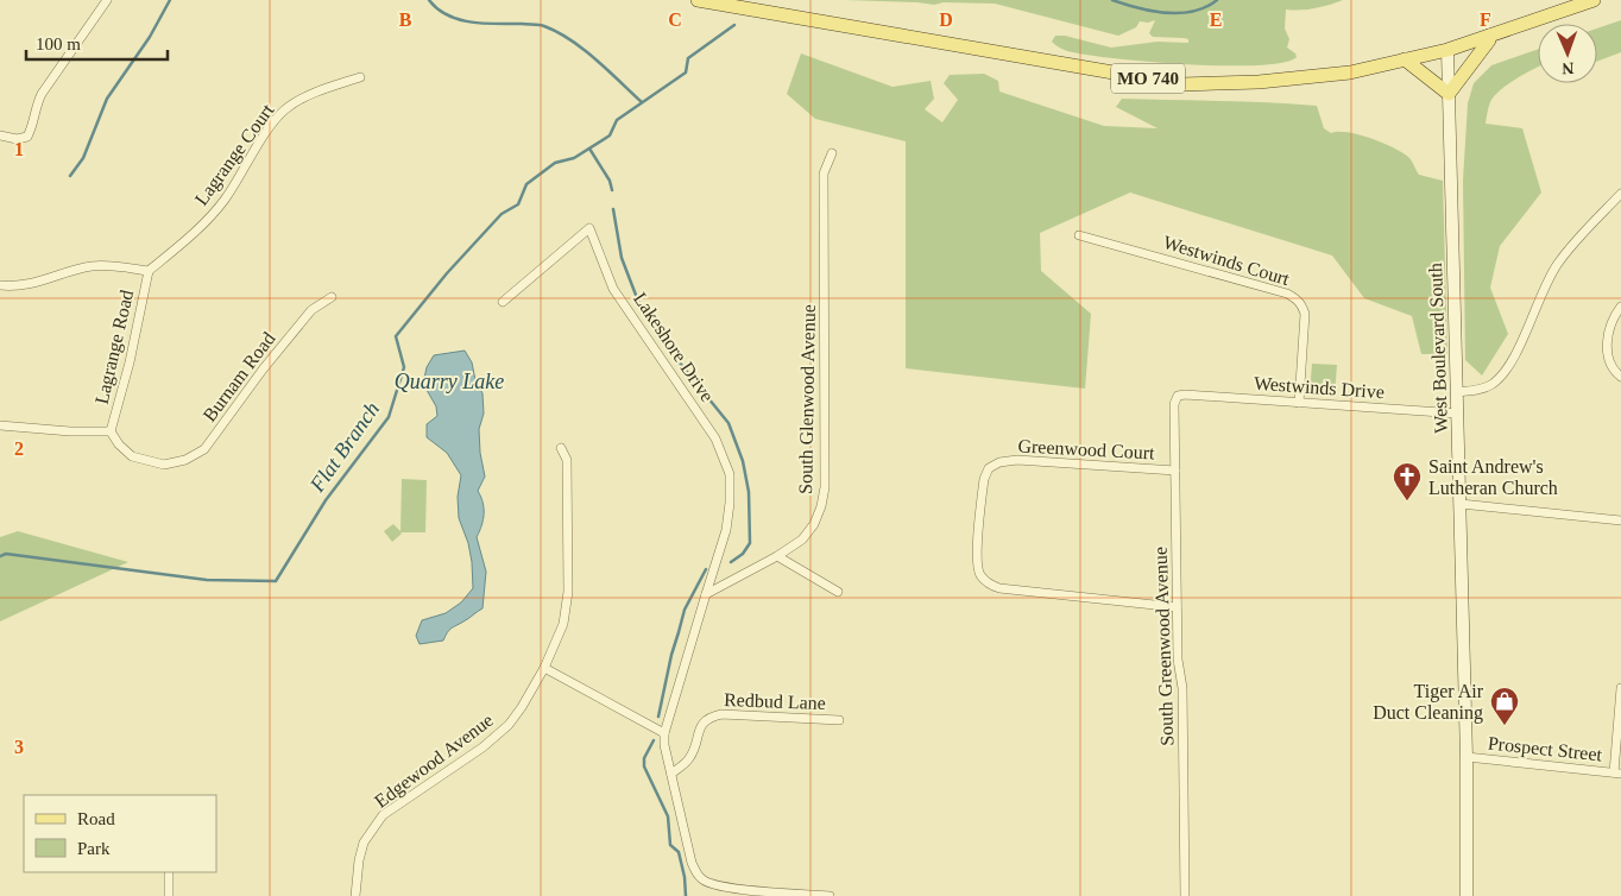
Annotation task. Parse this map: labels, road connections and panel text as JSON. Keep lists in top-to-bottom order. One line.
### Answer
{"streets":{"main road":["MO 740","West Boulevard South"],"street":["Lagrange Court","Westwinds Court","Lagrange Road","Lakeshore Drive","Burnam Road","Westwinds Drive","South Glenwood Avenue","Greenwood Court","South Greenwood Avenue","Redbud Lane","Prospect Street","Edgewood Avenue"]},"crossings":[["MO 740","West Boulevard South"],["Lagrange Court","Lagrange Road"],["Westwinds Court","Westwinds Drive"],["Lagrange Road","Burnam Road"],["Lakeshore Drive","South Glenwood Avenue"],["West Boulevard South","Westwinds Drive"],["West Boulevard South","Prospect Street"],["Westwinds Drive","South Greenwood Avenue"],["Greenwood Court","South Greenwood Avenue"]],"water":["Quarry Lake","Flat Branch"],"places":{"church":["Saint Andrew's Lutheran Church"],"shop":["Tiger Air Duct Cleaning"]},"legend":["Road","Park"],"scale_bar":"100 m","north":"bottom","grid":{"columns":["B","C","D","E","F"],"rows":["1","2","3"]}}
